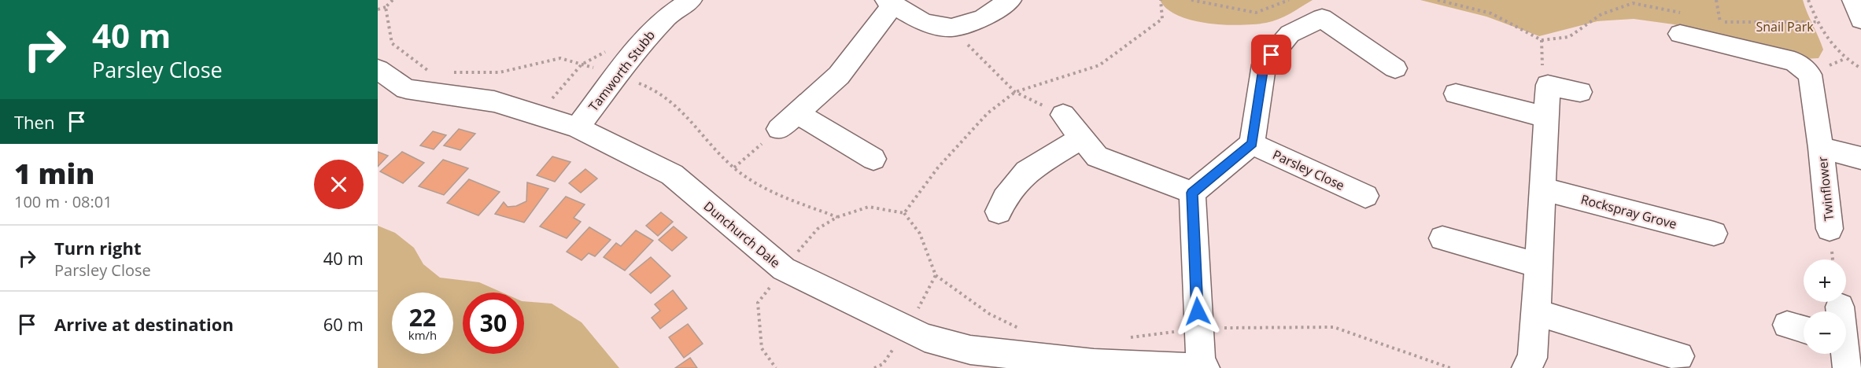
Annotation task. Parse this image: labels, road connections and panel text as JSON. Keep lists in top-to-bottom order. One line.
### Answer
{"streets":{"street":["Tamworth Stubb","Parsley Close","Twinflower","Rockspray Grove","Dunchurch Dale"]},"crossings":[["Tamworth Stubb","Dunchurch Dale"]],"parks":["Snail Park"],"page":{"turn":["40 m","Parsley Close"],"then":"Then","heading":["1 min","100 m · 08:01"],"list":[{"name":"Turn right","note":"Parsley Close","value":"40 m"},{"name":"Arrive at destination","value":"60 m"}],"map_buttons":["+","−"],"speed":"22 km/h","limit":"30"}}
